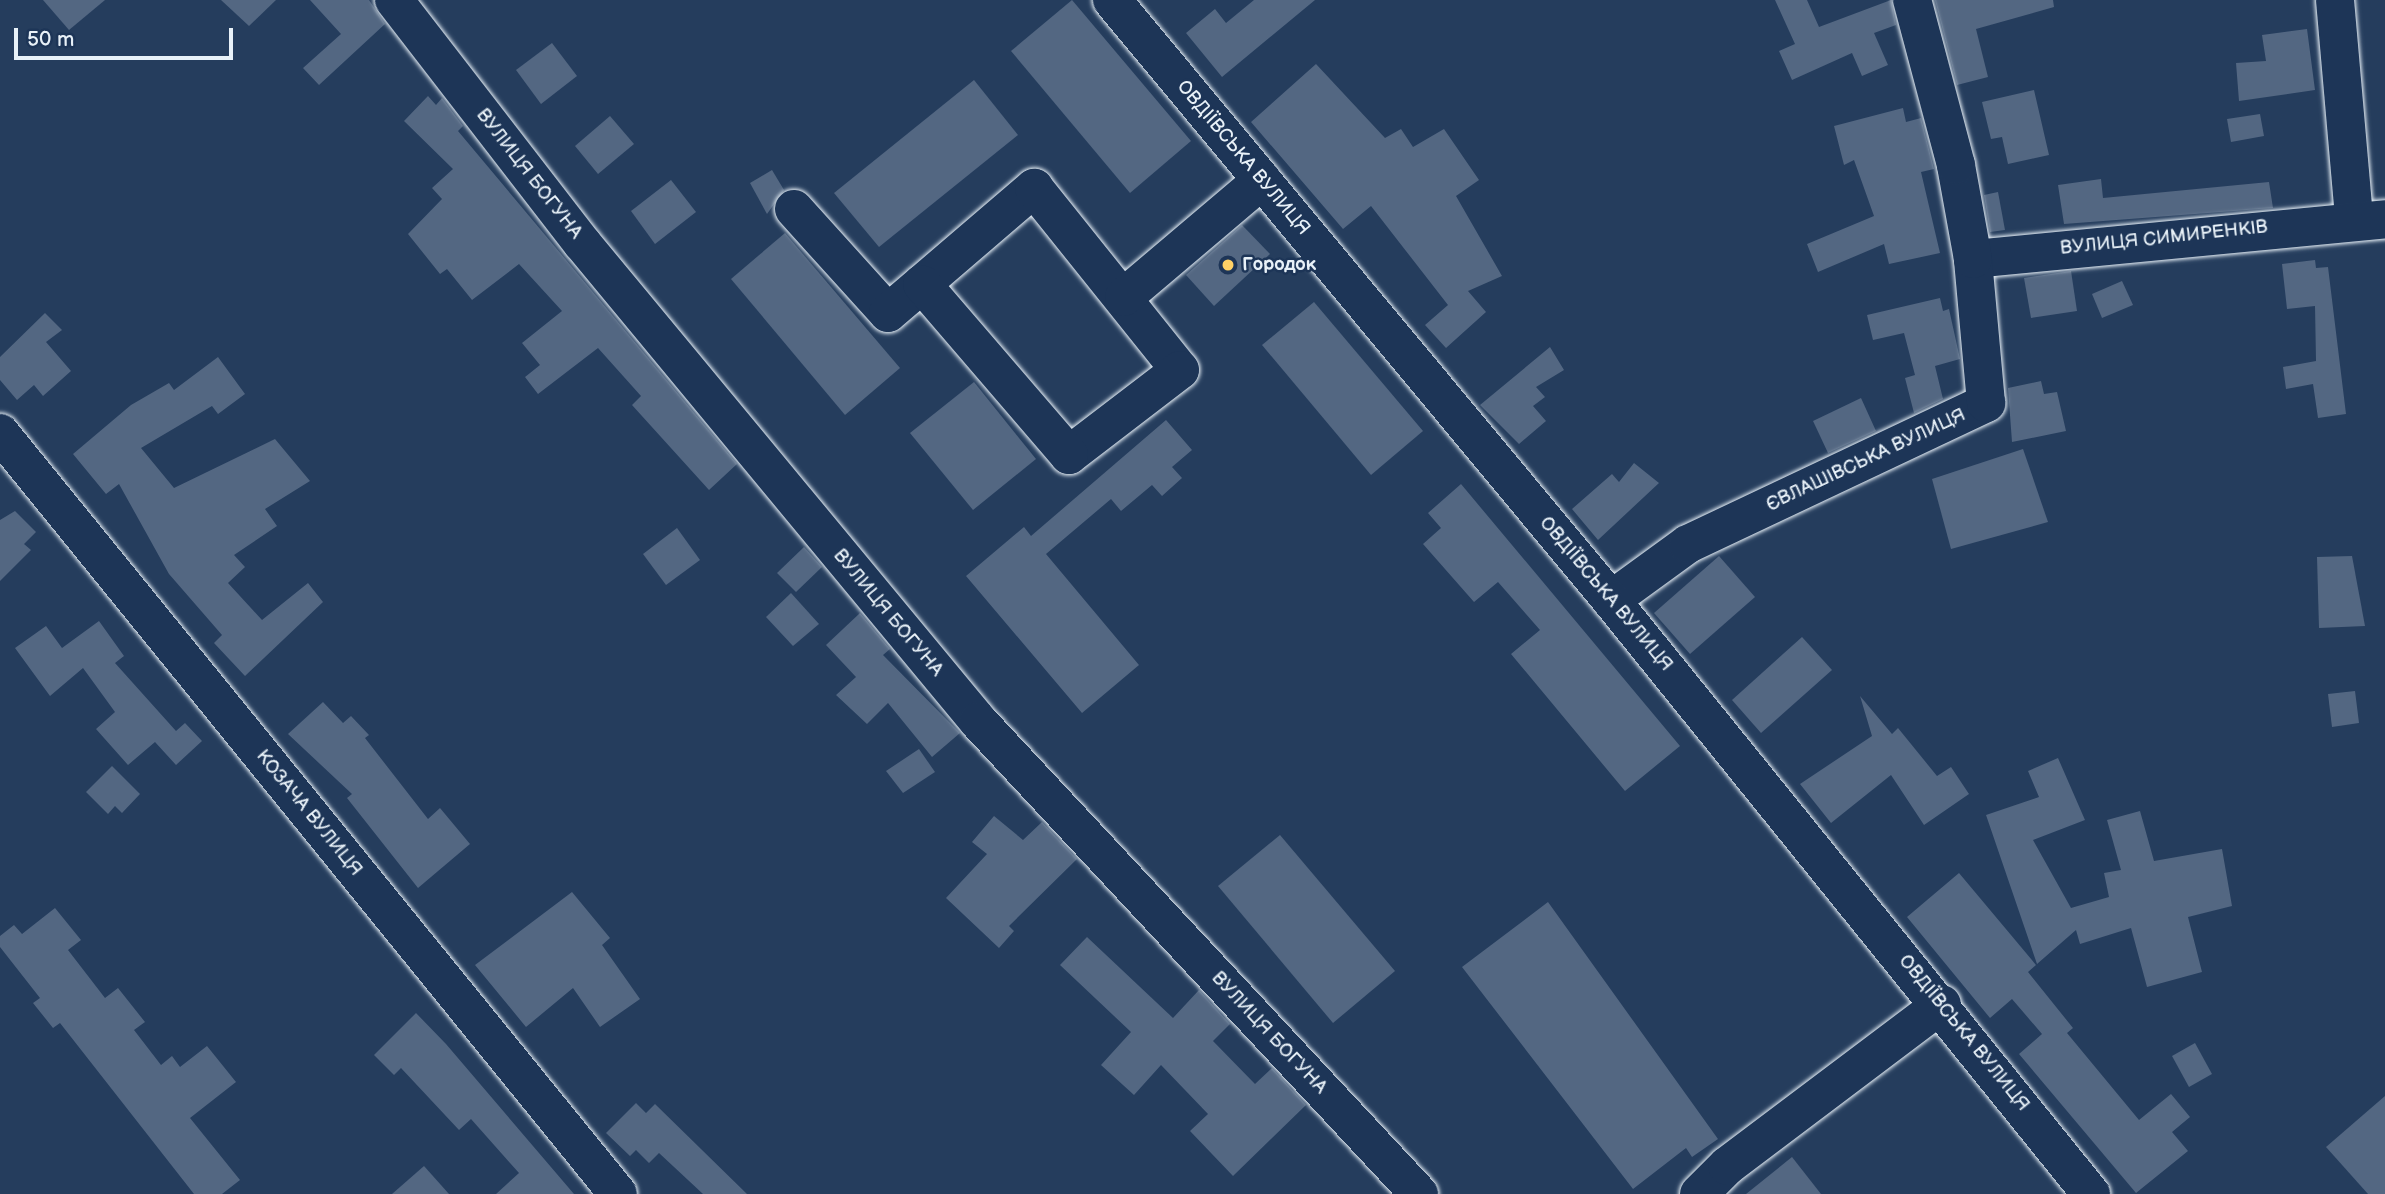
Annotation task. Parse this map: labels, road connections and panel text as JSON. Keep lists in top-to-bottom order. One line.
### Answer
{"streets":{"street":["ОВДІЇВСЬКА ВУЛИЦЯ","ВУЛИЦЯ БОГУНА","ВУЛИЦЯ СИМИРЕНКІВ","ЄВЛАШІВСЬКА ВУЛИЦЯ","КОЗАЧА ВУЛИЦЯ"]},"crossings":[["ОВДІЇВСЬКА ВУЛИЦЯ","ЄВЛАШІВСЬКА ВУЛИЦЯ"],["ВУЛИЦЯ СИМИРЕНКІВ","ЄВЛАШІВСЬКА ВУЛИЦЯ"]],"places":["Городок"],"scale_bar":"50 m"}
